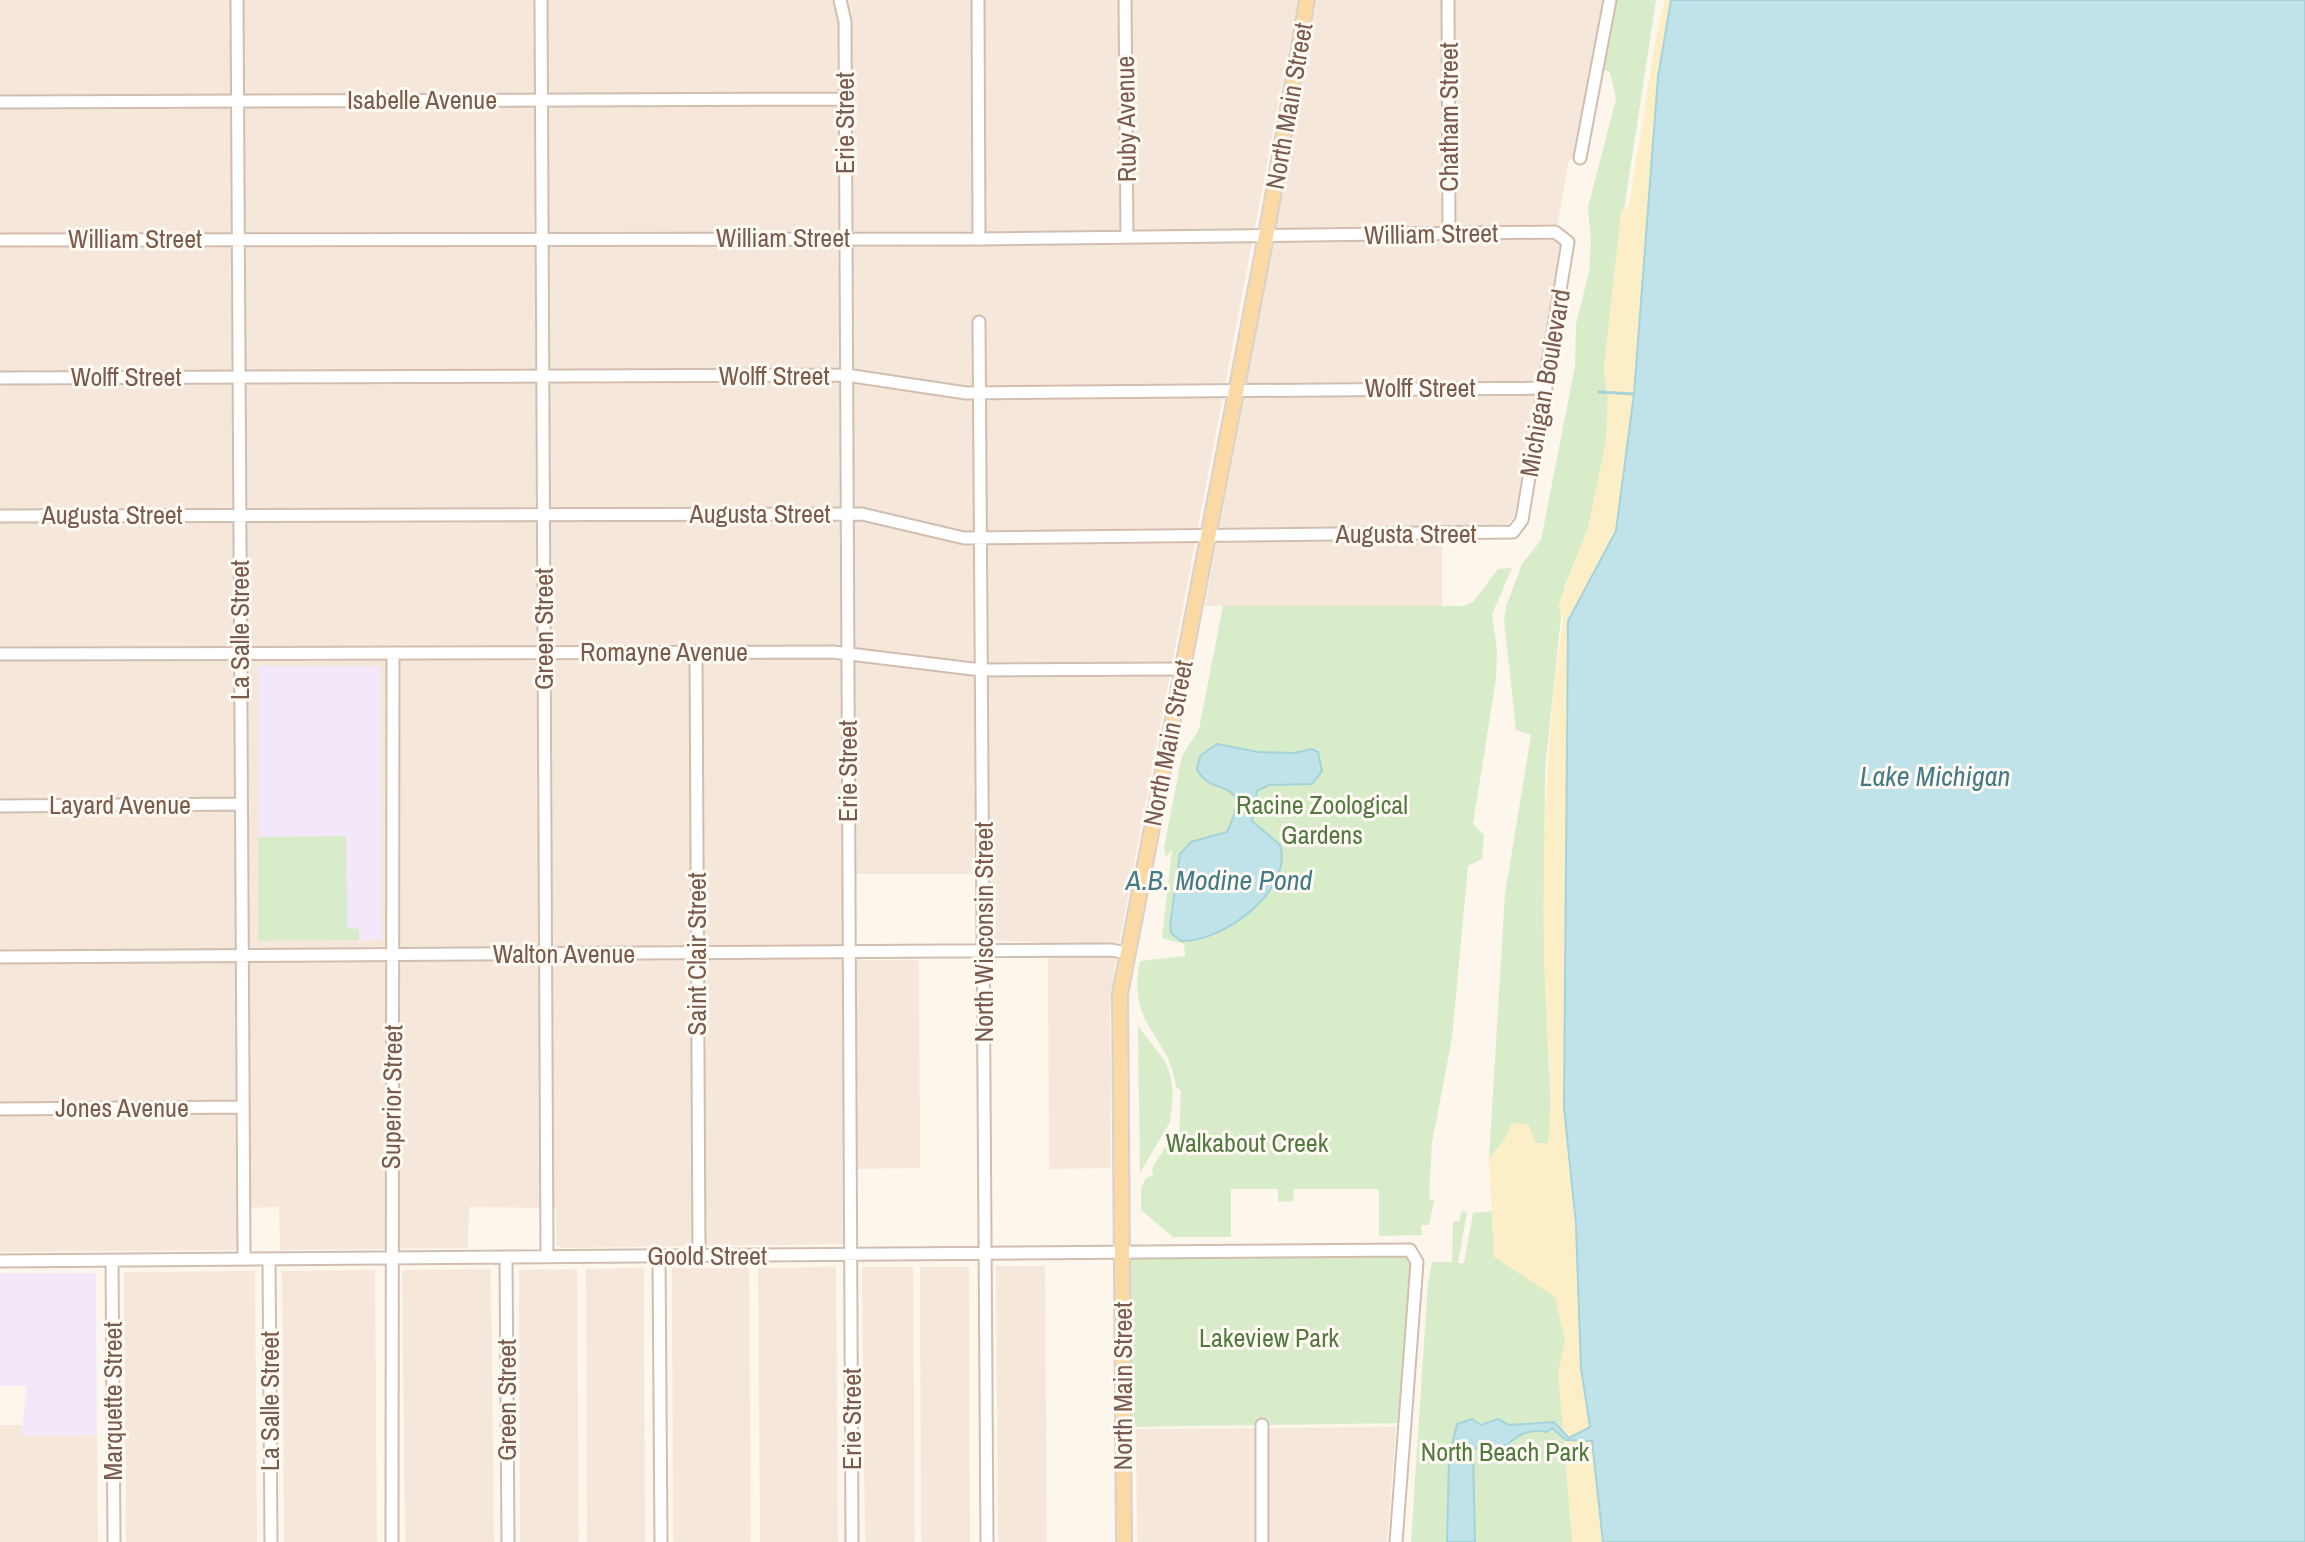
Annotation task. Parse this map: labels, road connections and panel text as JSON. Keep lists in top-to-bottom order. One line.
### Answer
{"streets":{"main road":["North Main Street"],"street":["Isabelle Avenue","Chatham Street","Ruby Avenue","Erie Street","William Street","Wolff Street","Michigan Boulevard","Augusta Street","Green Street","La Salle Street","Romayne Avenue","Layard Avenue","North Wisconsin Street","Walton Avenue","Saint Clair Street","Superior Street","Jones Avenue","Goold Street","Marquette Street"]},"crossings":[["Isabelle Avenue","Erie Street"],["Isabelle Avenue","Green Street"],["Isabelle Avenue","La Salle Street"],["North Main Street","William Street"],["North Main Street","Wolff Street"],["North Main Street","Augusta Street"],["North Main Street","Romayne Avenue"],["North Main Street","Walton Avenue"],["North Main Street","Goold Street"],["Chatham Street","William Street"],["Ruby Avenue","William Street"],["Erie Street","William Street"],["Erie Street","Wolff Street"],["Erie Street","Augusta Street"],["Erie Street","Romayne Avenue"],["Erie Street","Walton Avenue"],["Erie Street","Goold Street"],["William Street","Michigan Boulevard"],["William Street","Green Street"],["William Street","La Salle Street"],["Wolff Street","Michigan Boulevard"],["Wolff Street","Green Street"],["Wolff Street","La Salle Street"],["Wolff Street","North Wisconsin Street"],["Michigan Boulevard","Augusta Street"],["Augusta Street","Green Street"],["Augusta Street","La Salle Street"],["Augusta Street","North Wisconsin Street"],["Green Street","Romayne Avenue"],["Green Street","Walton Avenue"],["Green Street","Goold Street"],["La Salle Street","Romayne Avenue"],["La Salle Street","Layard Avenue"],["La Salle Street","Walton Avenue"],["La Salle Street","Jones Avenue"],["La Salle Street","Goold Street"],["Romayne Avenue","North Wisconsin Street"],["Romayne Avenue","Saint Clair Street"],["Romayne Avenue","Superior Street"],["North Wisconsin Street","Walton Avenue"],["North Wisconsin Street","Goold Street"],["Walton Avenue","Saint Clair Street"],["Walton Avenue","Superior Street"],["Saint Clair Street","Goold Street"],["Superior Street","Goold Street"],["Goold Street","Marquette Street"]],"water":["Lake Michigan","A.B. Modine Pond"],"parks":["Racine Zoological Gardens","Walkabout Creek","Lakeview Park","North Beach Park"]}
